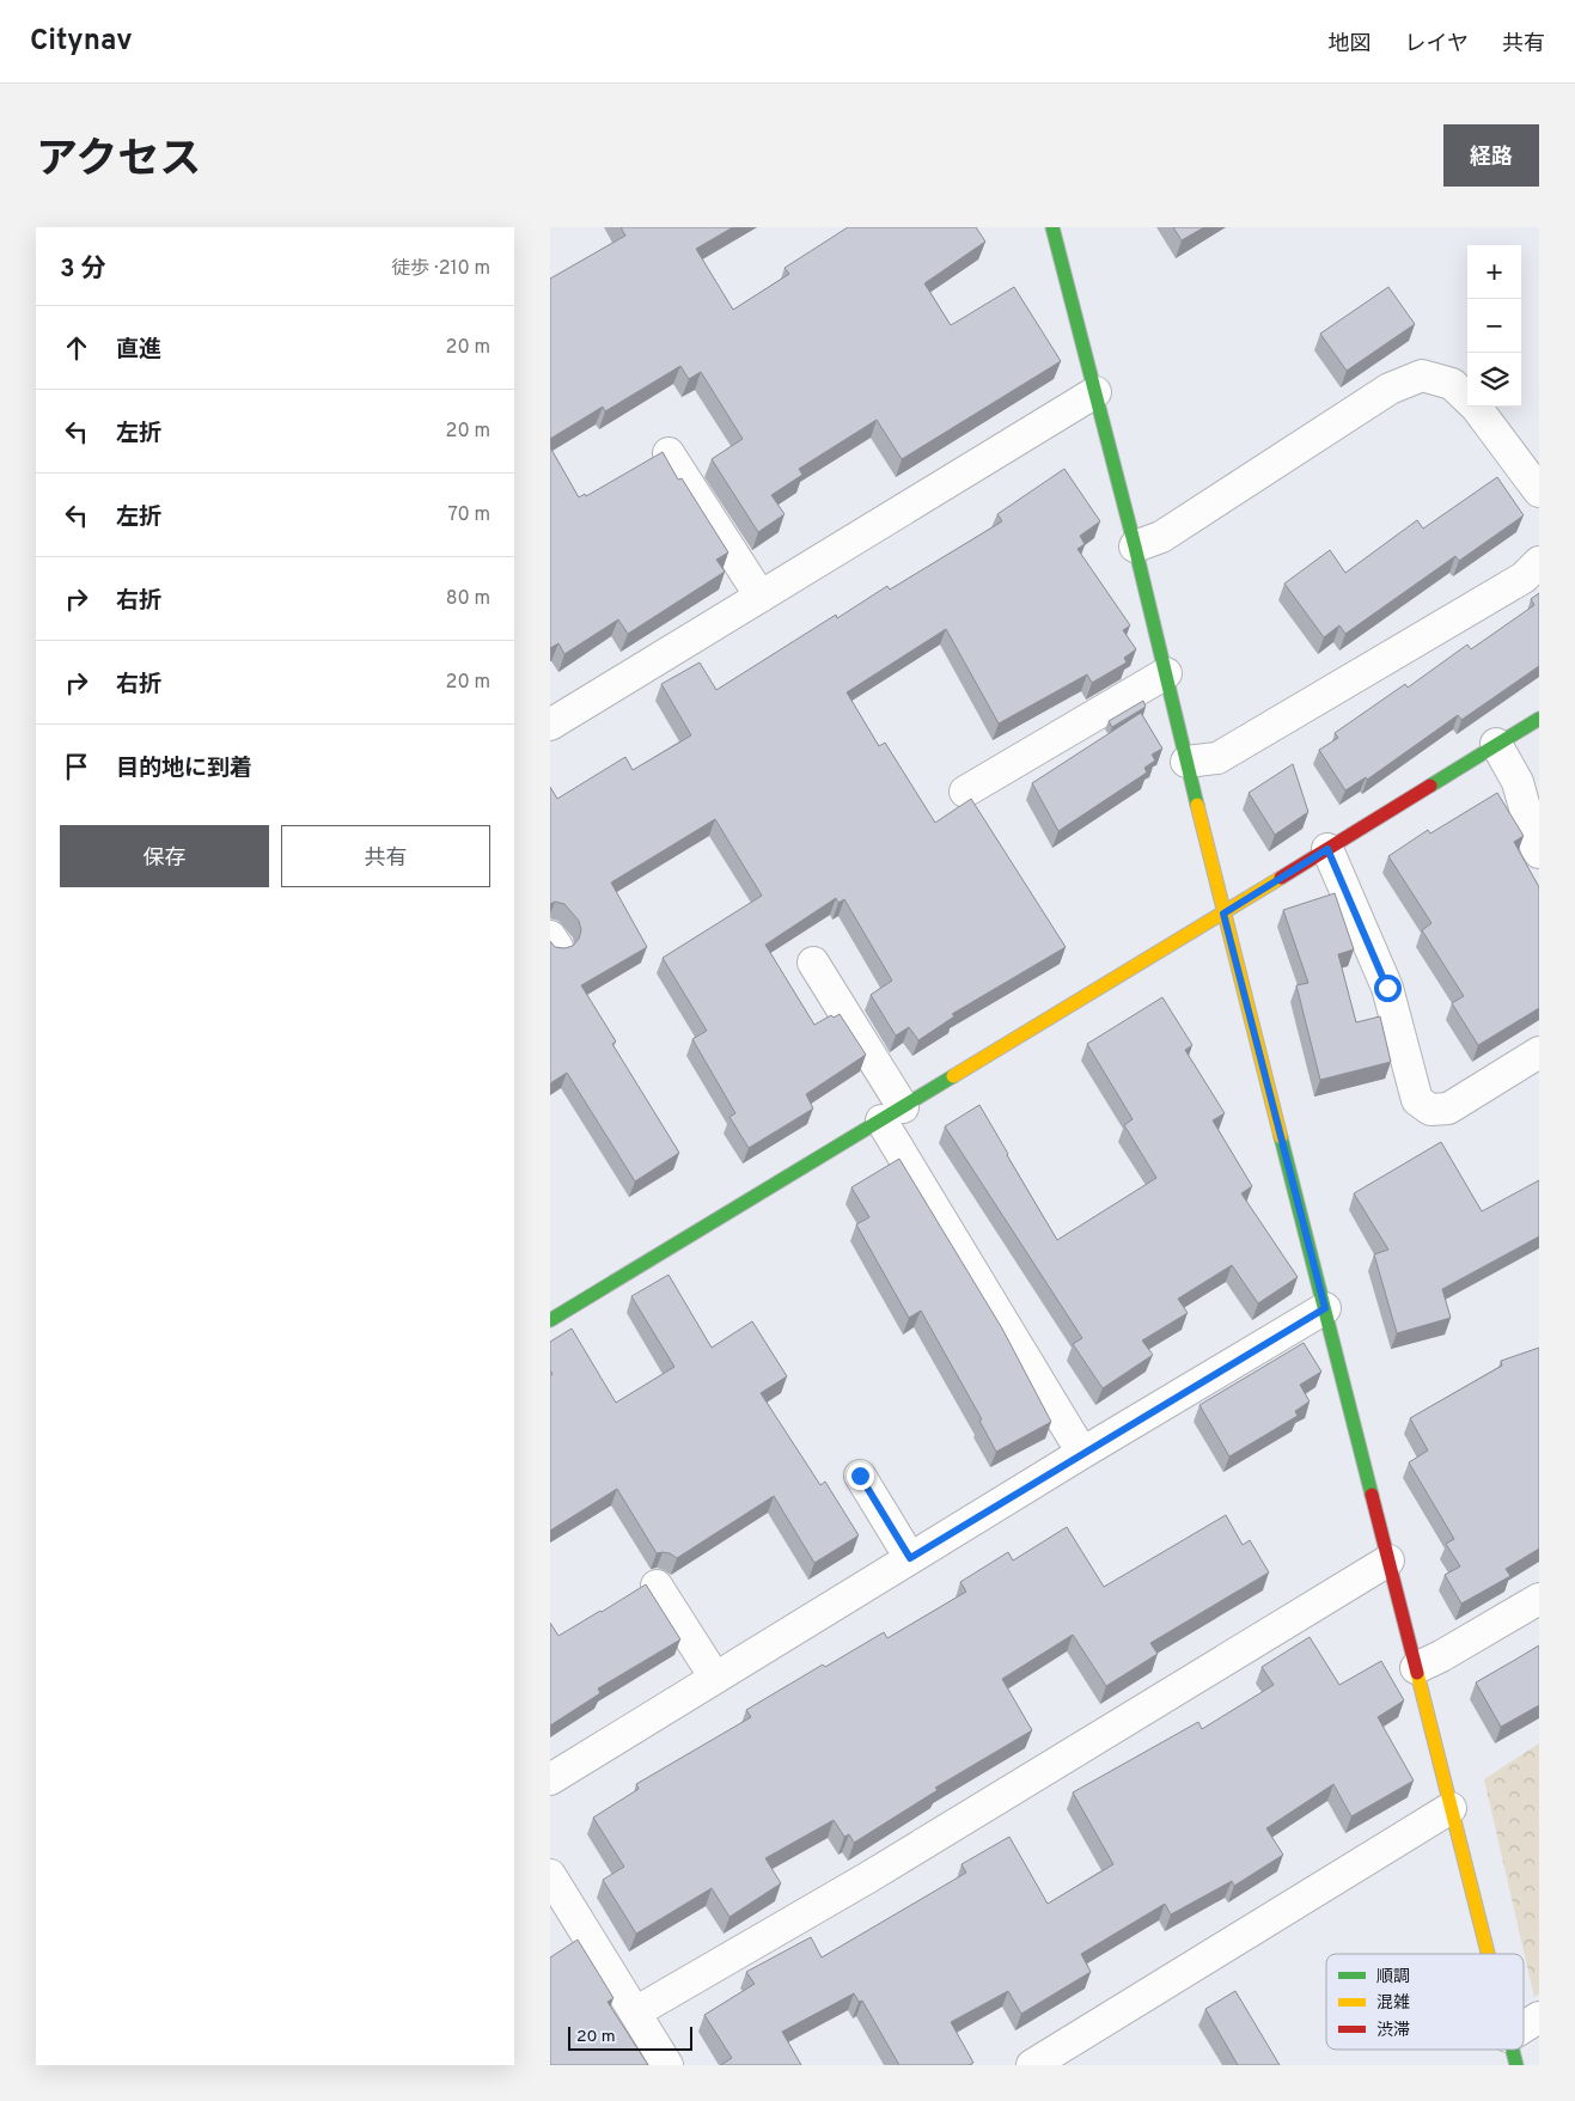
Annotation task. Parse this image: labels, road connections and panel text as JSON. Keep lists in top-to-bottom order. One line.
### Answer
{"legend":["順調","混雑","渋滞"],"scale_bar":"20 m","page":{"header":"Citynav","nav":["地図","レイヤ","共有"],"title":"アクセス","buttons":["経路",["保存","共有"]],"heading":["3 分","徒歩 · 210 m"],"map_buttons":["+","−"],"list":[["直進","20 m"],["左折","20 m"],["左折","70 m"],["右折","80 m"],["右折","20 m"],"目的地に到着"],"scale":"20 m"}}
